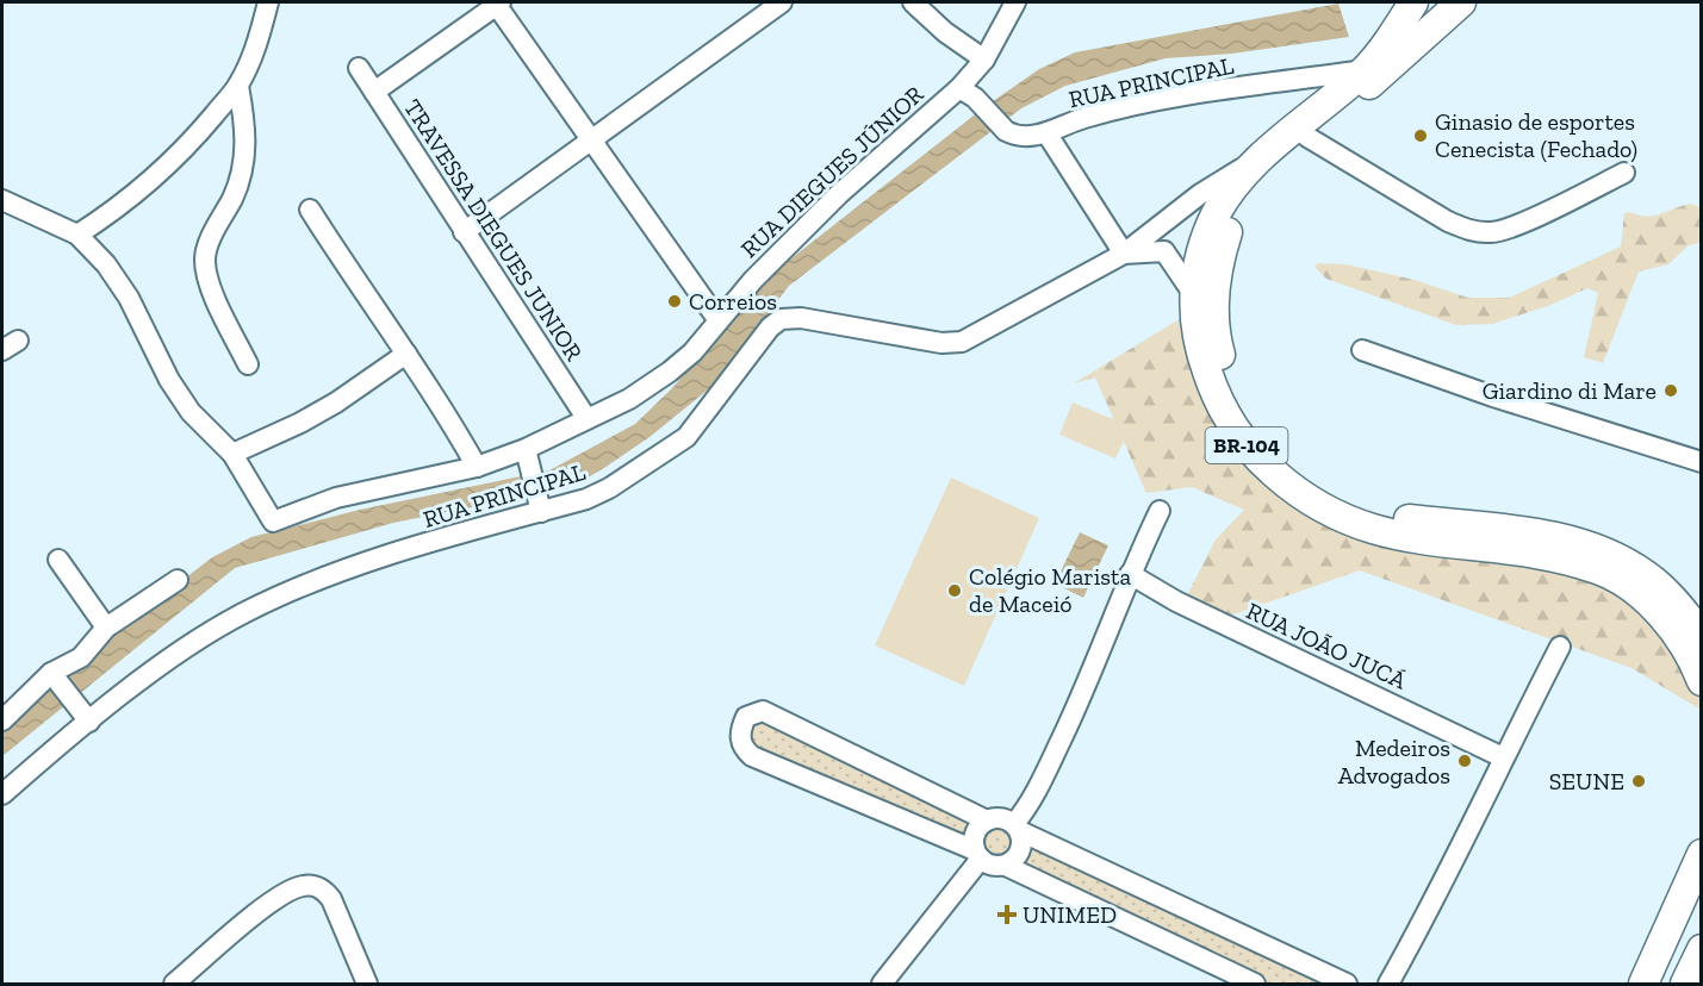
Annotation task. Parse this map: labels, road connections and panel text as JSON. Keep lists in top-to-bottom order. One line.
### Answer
{"streets":{"highway":["BR-104"],"street":["RUA PRINCIPAL","RUA DIEGUES JÚNIOR","TRAVESSA DIEGUES JUNIOR","RUA JOÃO JUCÁ"]},"crossings":[["RUA PRINCIPAL","BR-104"],["RUA DIEGUES JÚNIOR","TRAVESSA DIEGUES JUNIOR"]],"places":{"other":["Ginasio de esportes Cenecista (Fechado)","Correios","Giardino di Mare","Colégio Marista de Maceió","Medeiros Advogados","SEUNE"],"health":["UNIMED"]}}
